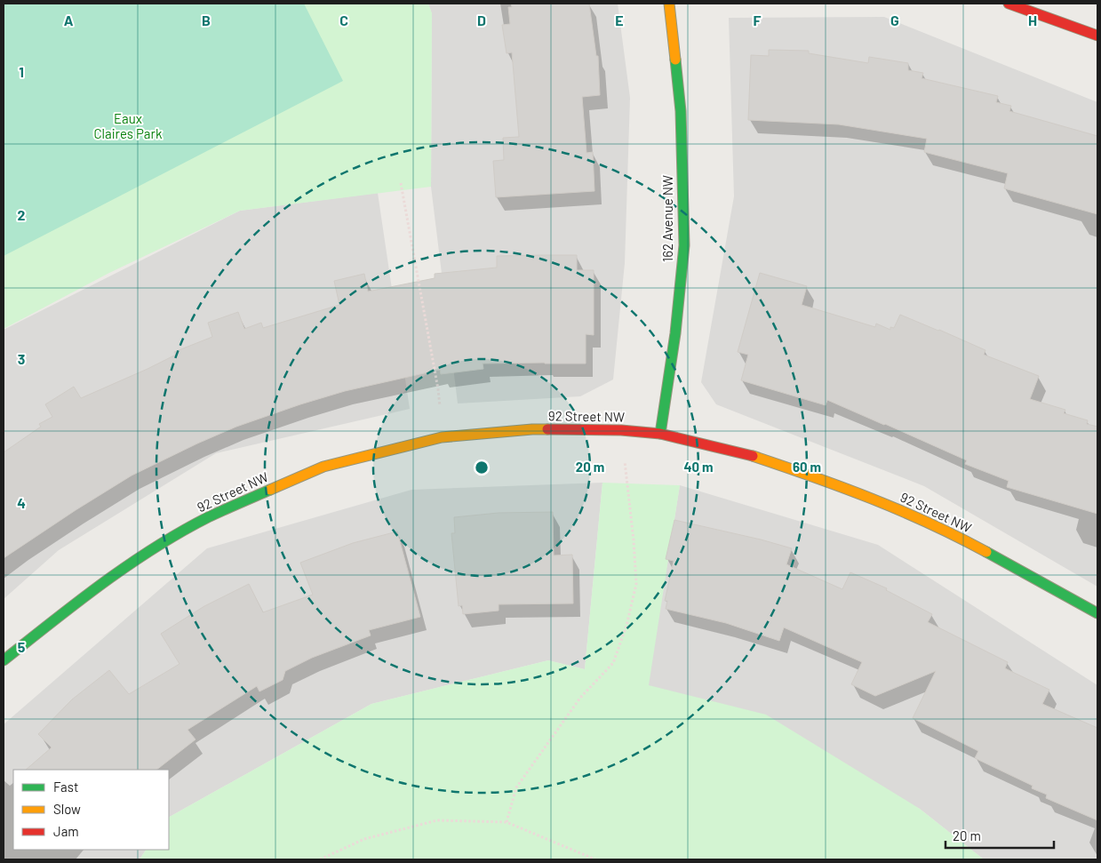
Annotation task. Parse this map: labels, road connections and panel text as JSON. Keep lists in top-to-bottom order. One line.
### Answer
{"streets":{"street":["162 Avenue NW","92 Street NW"]},"crossings":[["162 Avenue NW","92 Street NW"]],"parks":["Eaux Claires Park"],"legend":["Fast","Slow","Jam"],"scale_bar":"20 m","grid":{"columns":["A","B","C","D","E","F","G","H"],"rows":["1","2","3","4","5"]},"rings":["20 m","40 m","60 m"]}
